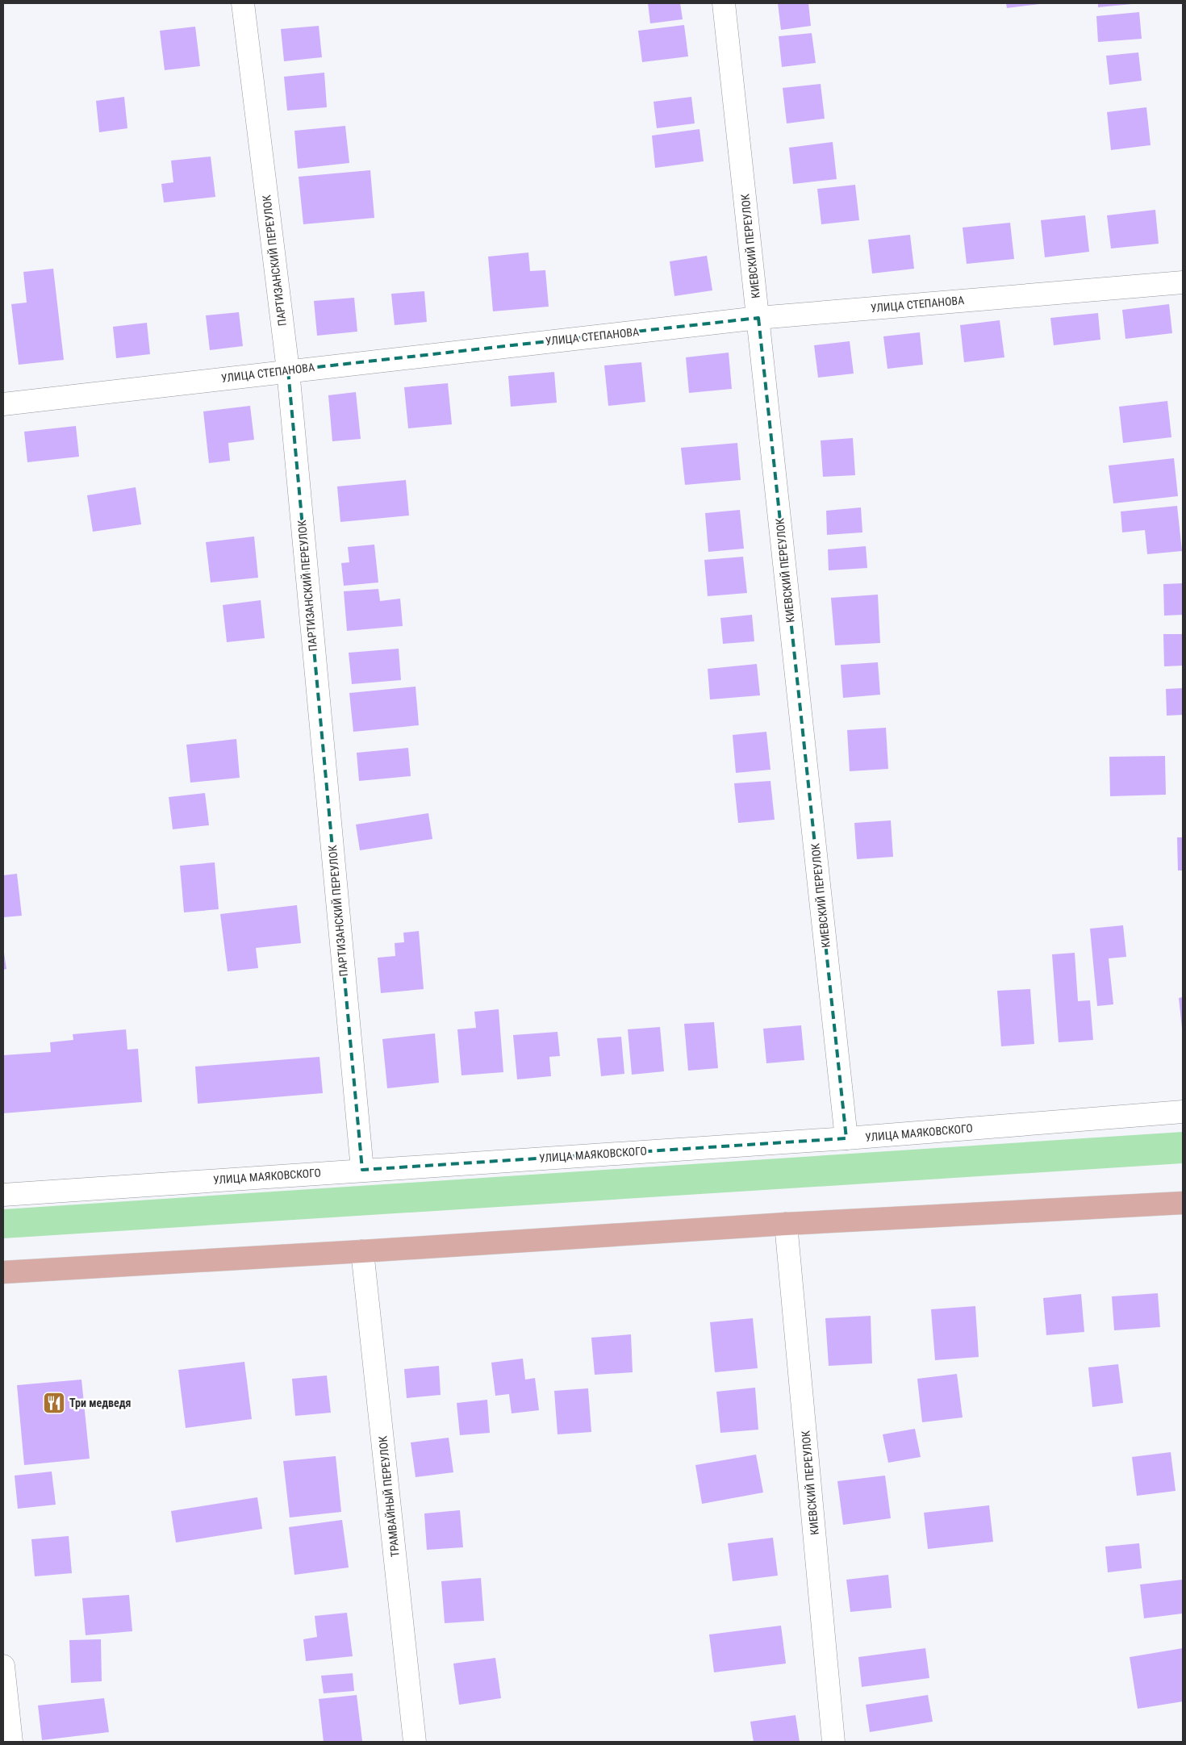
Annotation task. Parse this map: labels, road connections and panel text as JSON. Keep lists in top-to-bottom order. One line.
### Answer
{"streets":{"street":["КИЕВСКИЙ ПЕРЕУЛОК","ПАРТИЗАНСКИЙ ПЕРЕУЛОК","УЛИЦА СТЕПАНОВА","УЛИЦА МАЯКОВСКОГО","ТРАМВАЙНЫЙ ПЕРЕУЛОК"]},"crossings":[["КИЕВСКИЙ ПЕРЕУЛОК","УЛИЦА СТЕПАНОВА"],["КИЕВСКИЙ ПЕРЕУЛОК","УЛИЦА МАЯКОВСКОГО"],["ПАРТИЗАНСКИЙ ПЕРЕУЛОК","УЛИЦА СТЕПАНОВА"],["ПАРТИЗАНСКИЙ ПЕРЕУЛОК","УЛИЦА МАЯКОВСКОГО"]],"places":{"restaurant":["Три медведя"]}}
